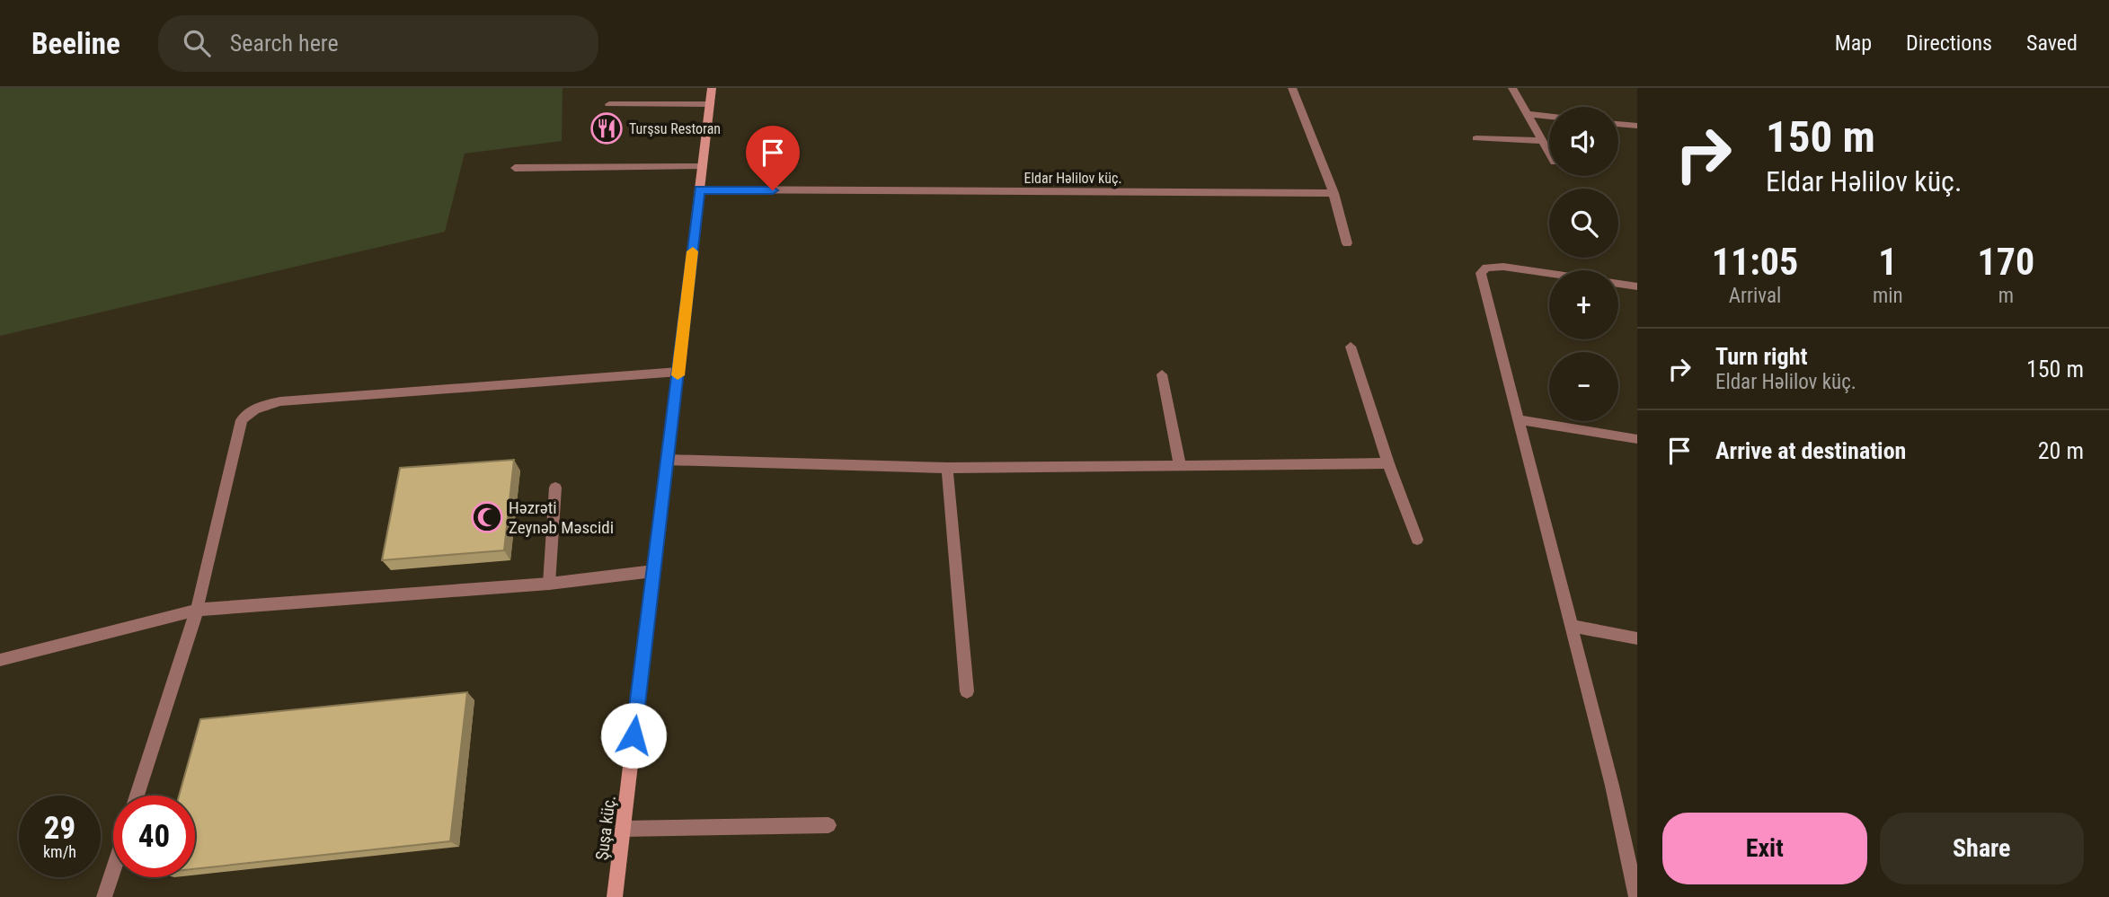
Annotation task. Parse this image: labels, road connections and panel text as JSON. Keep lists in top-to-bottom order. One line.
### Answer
{"streets":{"street":["Eldar Həlilov küç.","Şuşa küç."]},"crossings":[["Eldar Həlilov küç.","Şuşa küç."]],"places":{"restaurant":["Turşsu Restoran"],"mosque":["Həzrəti Zeynəb Məscidi"]},"page":{"header":"Beeline","search":"Search here","nav":["Map","Directions","Saved"],"turn":["150 m","Eldar Həlilov küç."],"map_buttons":["+","−"],"eta":["11:05","Arrival","1","min","170","m"],"list":[{"name":"Turn right","note":"Eldar Həlilov küç.","value":"150 m"},{"name":"Arrive at destination","value":"20 m"}],"speed":"29 km/h","limit":"40","buttons":["Exit","Share"]}}
